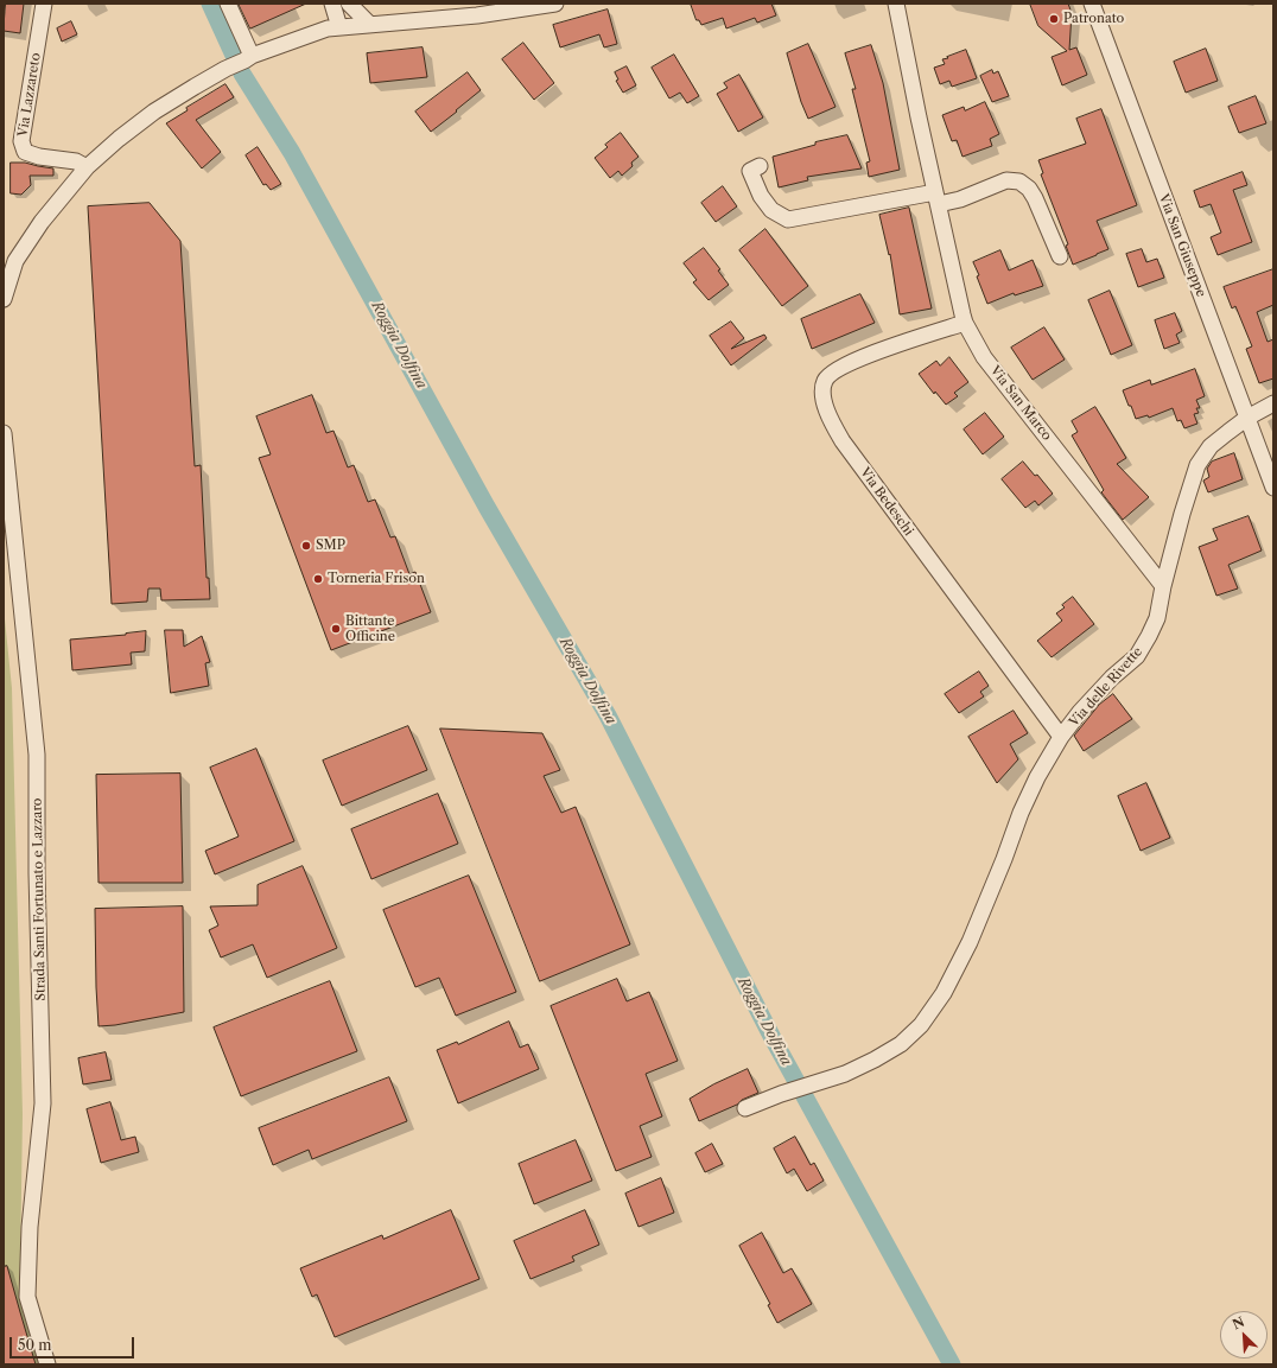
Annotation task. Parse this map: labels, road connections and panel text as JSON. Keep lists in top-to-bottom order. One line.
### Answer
{"streets":{"street":["Via Lazzareto","Via San Giuseppe","Via San Marco","Via Bedeschi","Via delle Rivette","Strada Santi Fortunato e Lazzaro"]},"crossings":[["Via San Giuseppe","Via delle Rivette"],["Via San Marco","Via Bedeschi"],["Via San Marco","Via delle Rivette"],["Via Bedeschi","Via delle Rivette"]],"water":["Roggia Dolfina"],"places":["Patronato","SMP","Torneria Frison","Bittante Officine"],"scale_bar":"50 m","north":"top left"}
